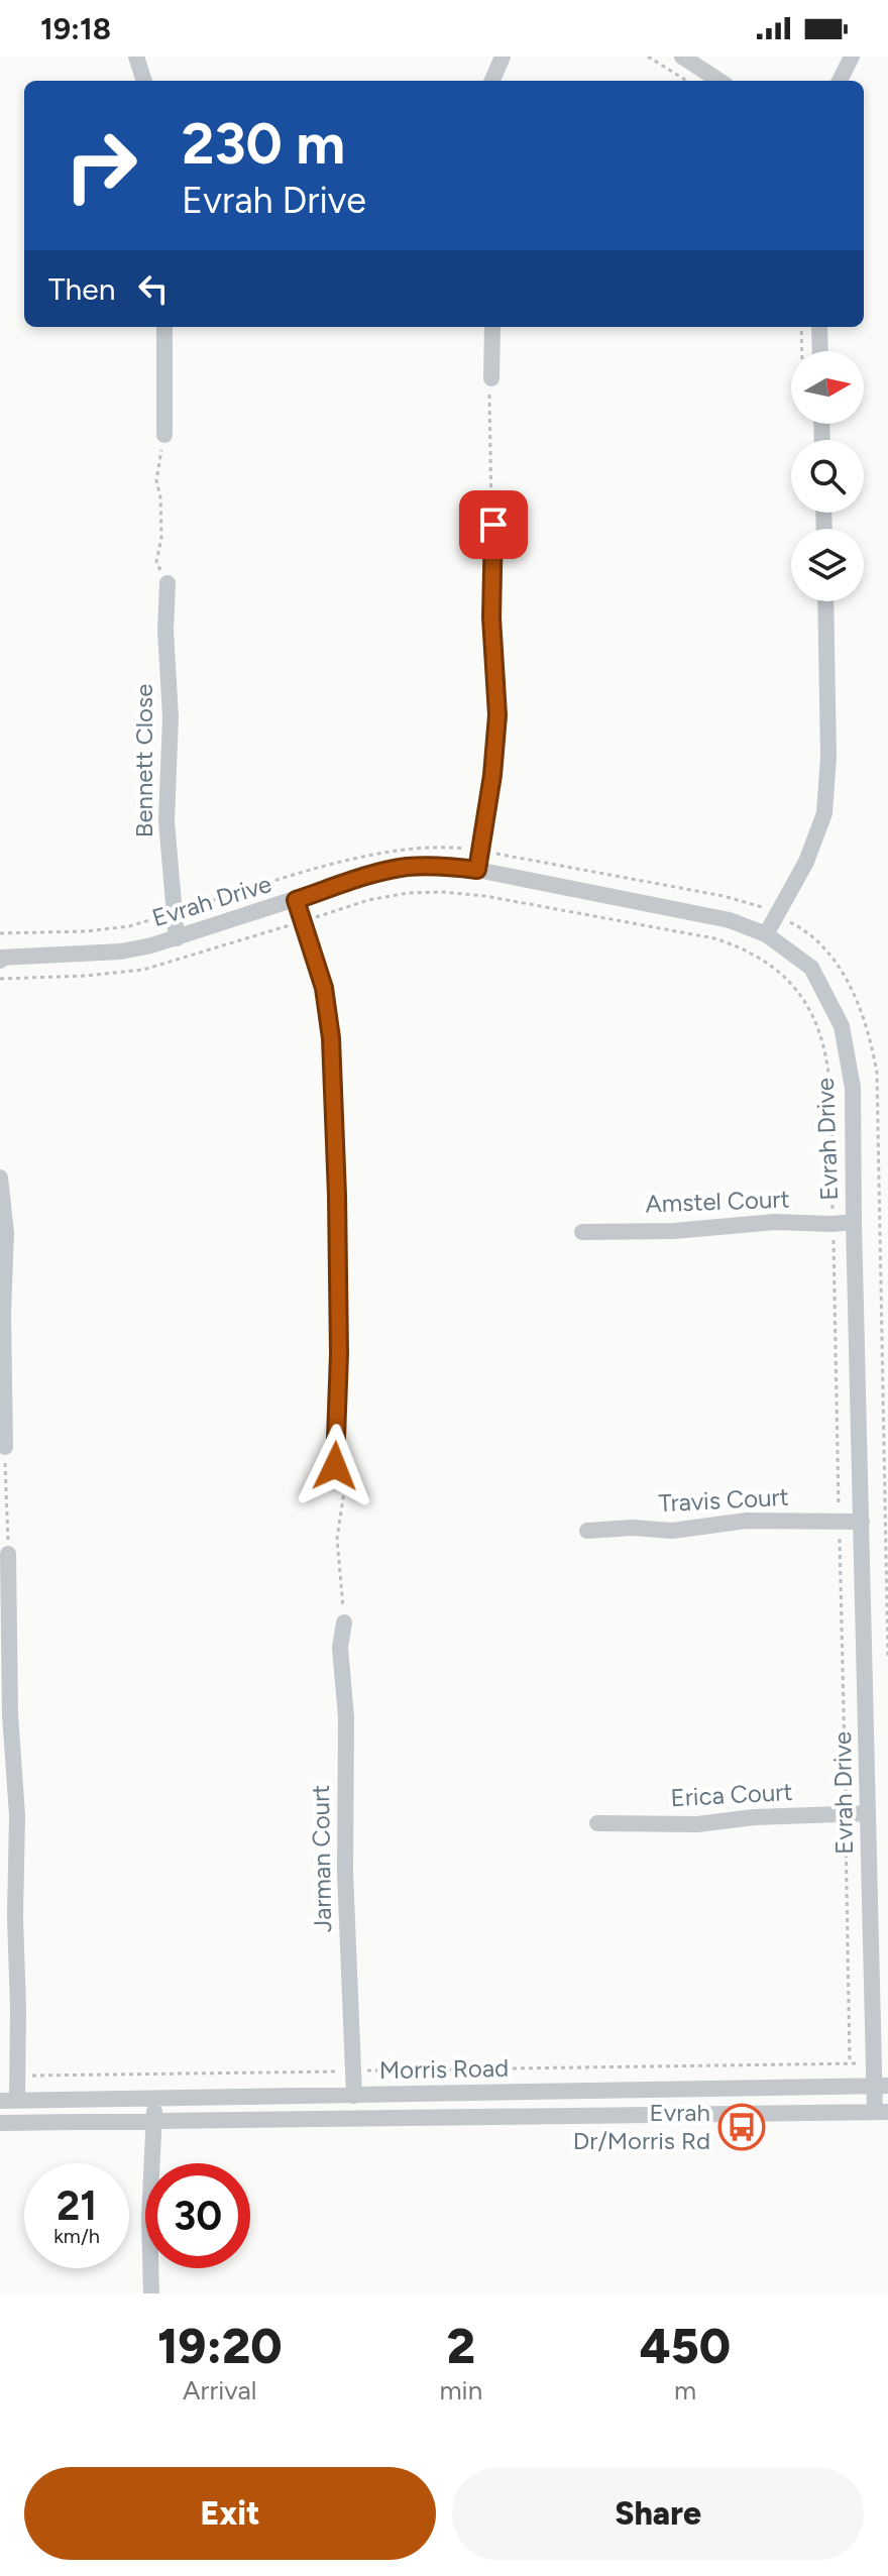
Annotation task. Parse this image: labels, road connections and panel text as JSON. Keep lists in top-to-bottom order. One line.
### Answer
{"streets":{"street":["Bennett Close","Evrah Drive","Amstel Court","Travis Court","Erica Court","Jarman Court","Morris Road"]},"crossings":[["Bennett Close","Evrah Drive"],["Evrah Drive","Amstel Court"],["Evrah Drive","Travis Court"],["Evrah Drive","Erica Court"],["Evrah Drive","Morris Road"],["Jarman Court","Morris Road"]],"places":{"bus stop":["Evrah Dr/Morris Rd"]},"north":"right","page":{"status":"19:18","turn":["230 m","Evrah Drive"],"then":"Then","speed":"21 km/h","limit":"30","eta":["19:20","Arrival","2","min","450","m"],"buttons":["Exit","Share"]}}
